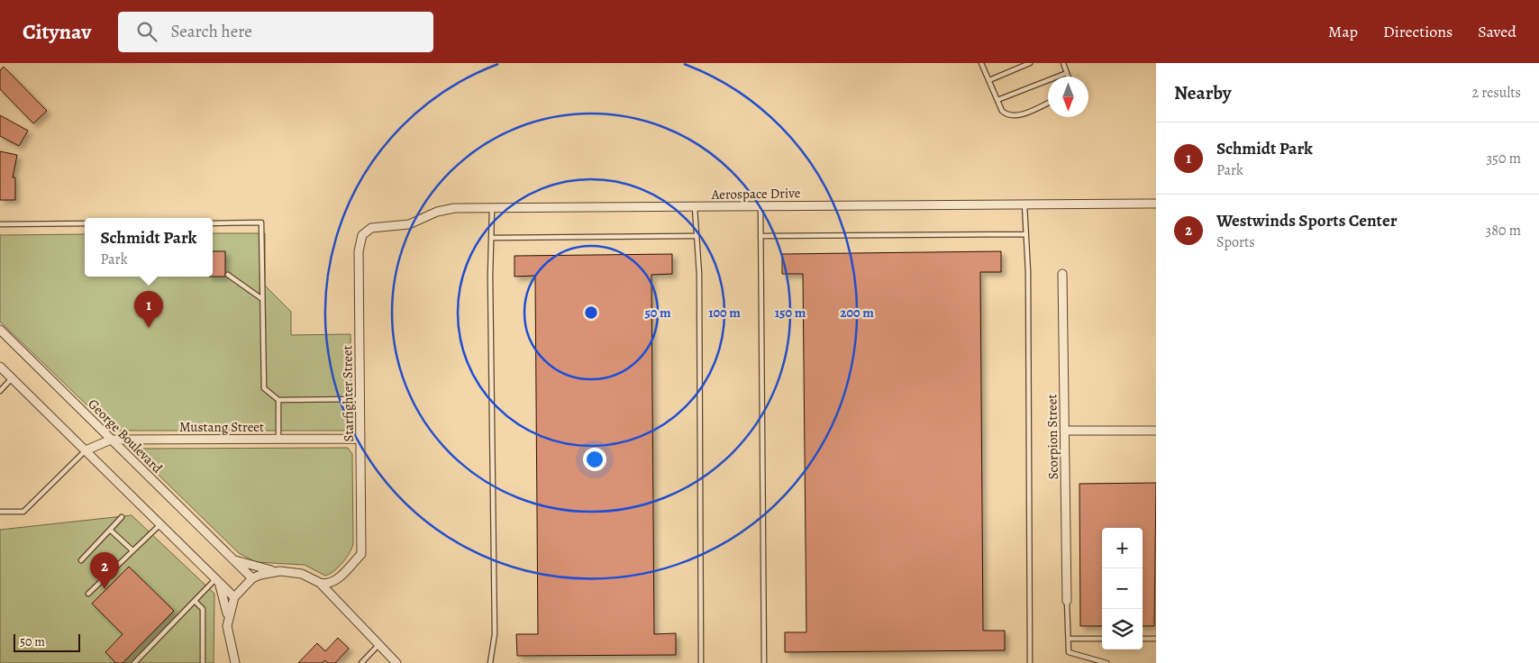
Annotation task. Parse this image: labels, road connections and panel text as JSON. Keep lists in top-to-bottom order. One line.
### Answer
{"streets":{"street":["Aerospace Drive","Starfighter Street","Mustang Street","George Boulevard","Scorpion Street"]},"crossings":[["Aerospace Drive","Starfighter Street"],["Starfighter Street","Mustang Street"],["Starfighter Street","George Boulevard"],["Mustang Street","George Boulevard"]],"scale_bar":"50 m","north":"bottom","page":{"header":"Citynav","search":"Search here","nav":["Map","Directions","Saved"],"heading":["Nearby","2 results"],"list":[{"mark":"1","name":"Schmidt Park","note":"Park","value":"350 m"},{"mark":"2","name":"Westwinds Sports Center","note":"Sports","value":"380 m"}],"popup":["Schmidt Park","Park"],"pins":["1","2"],"map_buttons":["+","−"],"scale":"50 m"},"rings":["50 m","100 m","150 m","200 m"]}
